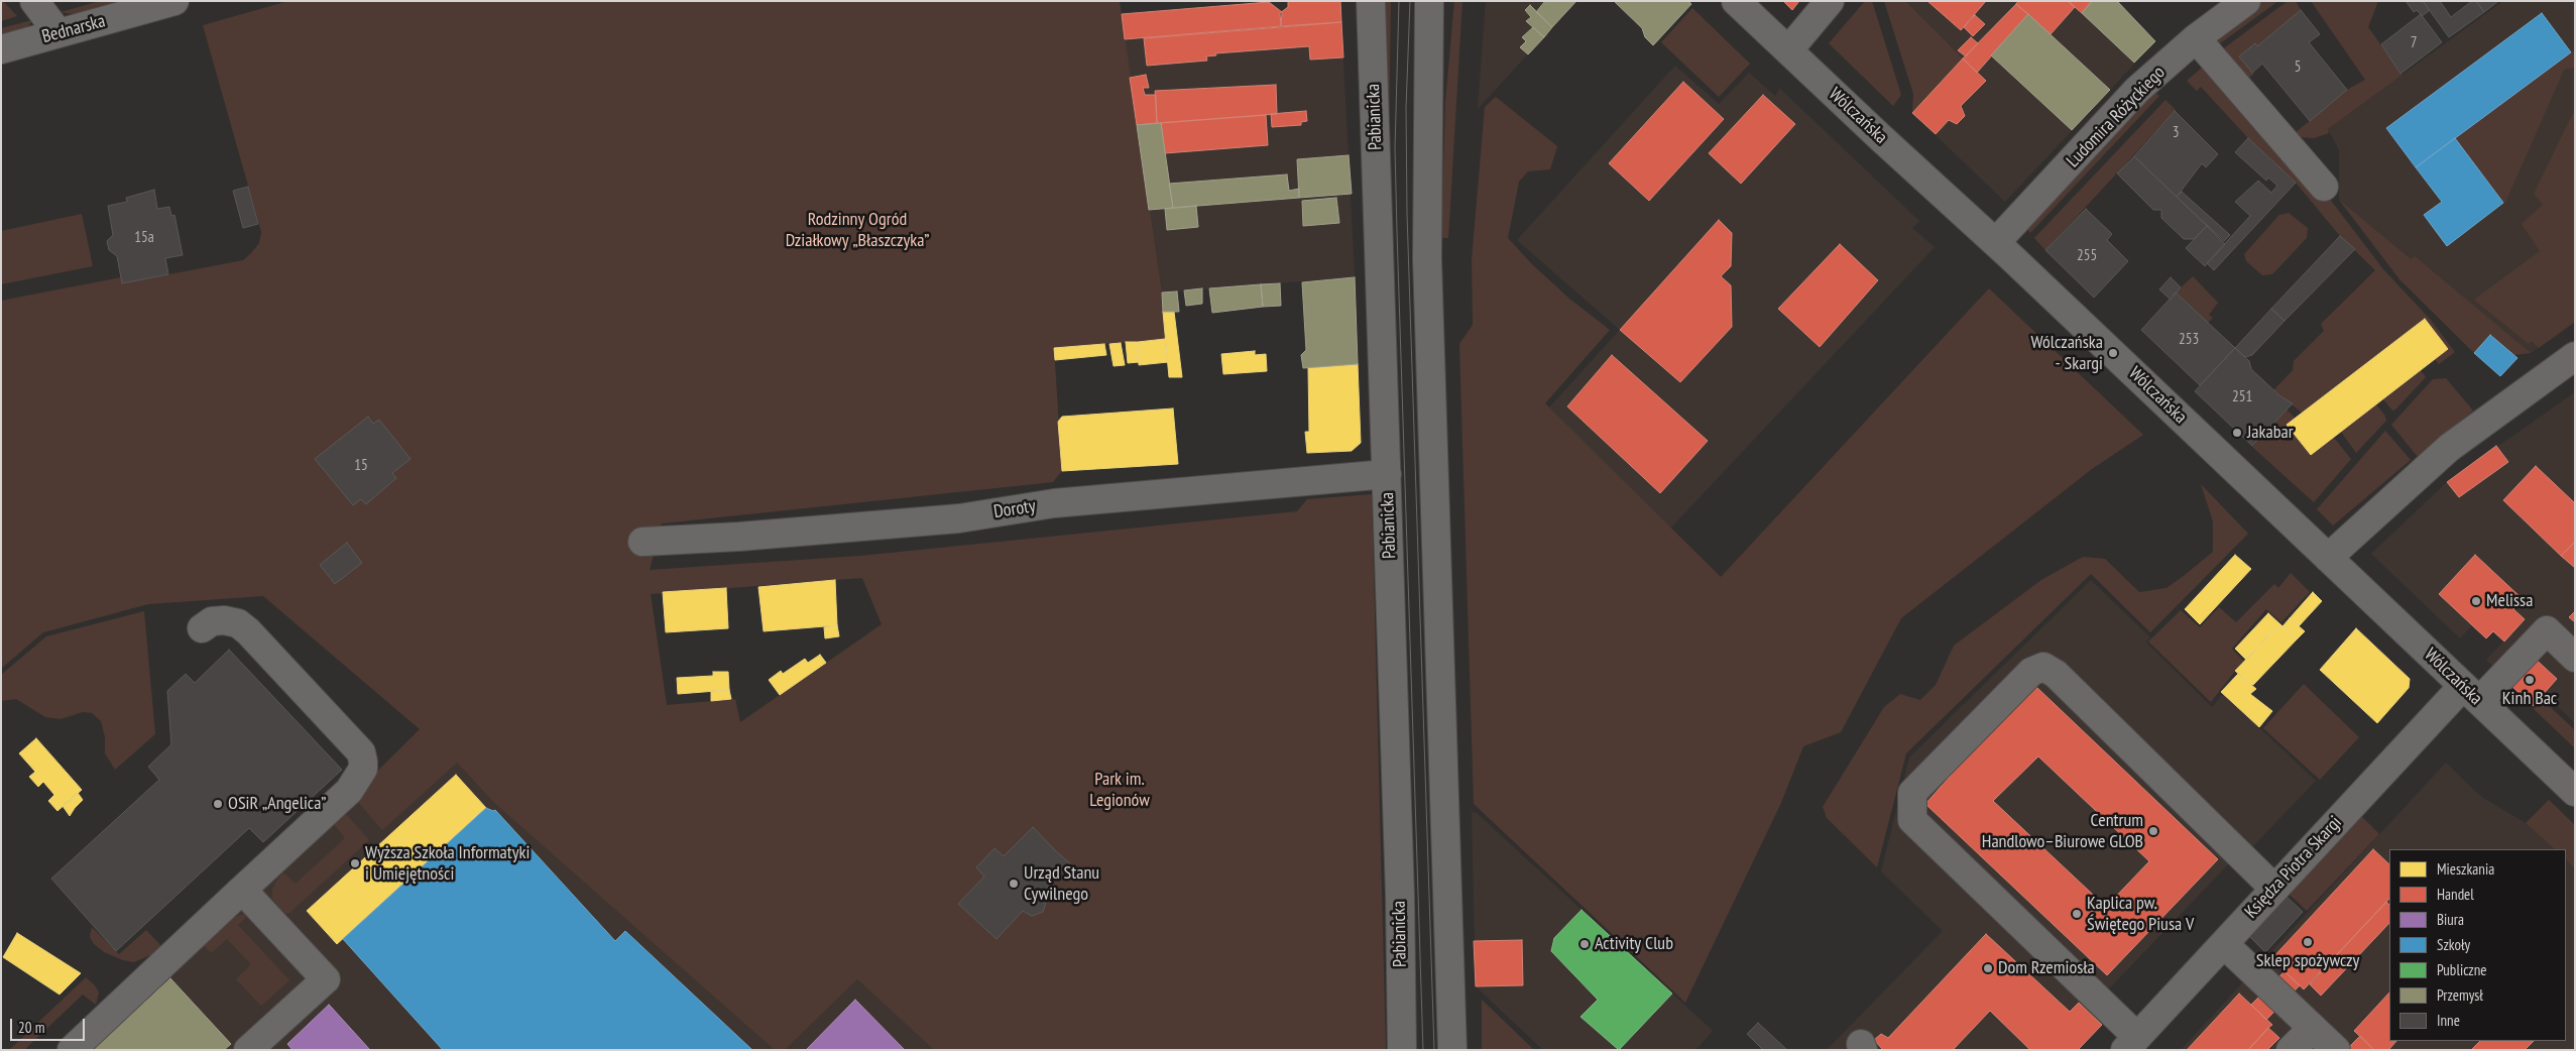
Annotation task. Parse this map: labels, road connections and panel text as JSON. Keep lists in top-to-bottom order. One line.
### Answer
{"streets":{"street":["Bednarska","Wólczańska","Pabianicka","Ludomira Różyckiego","Doroty","Księdza Piotra Skargi"]},"crossings":[["Wólczańska","Ludomira Różyckiego"],["Wólczańska","Księdza Piotra Skargi"],["Pabianicka","Doroty"]],"parks":["Rodzinny Ogród Działkowy „Błaszczyka”","Park im. Legionów"],"places":["Wólczańska - Skargi","Jakabar","Melissa","Kinh Bac","OSiR „Angelica”","Centrum Handlowo–Biurowe GLOB","Wyższa Szkoła Informatyki i Umiejętności","Urząd Stanu Cywilnego","Kaplica pw. Świętego Piusa V","Sklep spożywczy","Activity Club","Dom Rzemiosła"],"house_numbers":["7","5","3","15a","255","253","251","15"],"legend":["Mieszkania","Handel","Biura","Szkoły","Publiczne","Przemysł","Inne"],"scale_bar":"20 m"}
